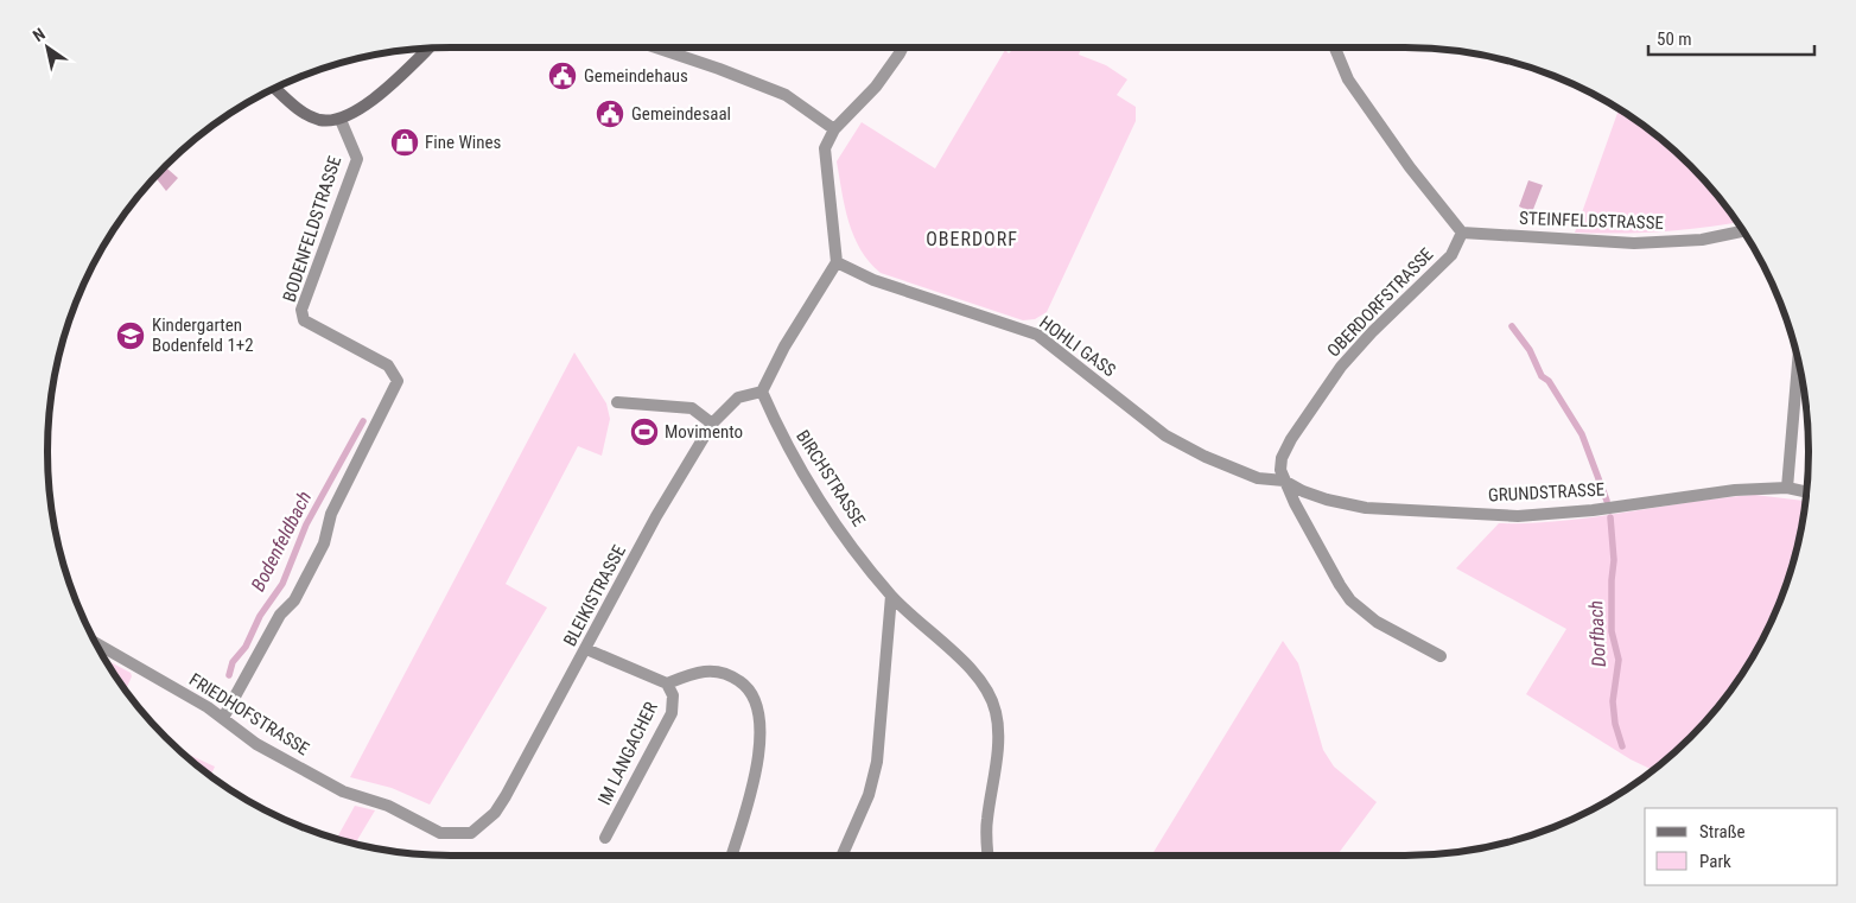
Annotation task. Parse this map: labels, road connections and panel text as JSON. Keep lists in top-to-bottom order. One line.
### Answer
{"streets":{"street":["STEINFELDSTRASSE","BODENFELDSTRASSE","OBERDORFSTRASSE","HOHLI GASS","BIRCHSTRASSE","GRUNDSTRASSE","BLEIKISTRASSE","FRIEDHOFSTRASSE","IM LANGACHER"]},"crossings":[["STEINFELDSTRASSE","OBERDORFSTRASSE"],["BODENFELDSTRASSE","FRIEDHOFSTRASSE"],["OBERDORFSTRASSE","HOHLI GASS"],["OBERDORFSTRASSE","GRUNDSTRASSE"],["HOHLI GASS","GRUNDSTRASSE"],["BIRCHSTRASSE","BLEIKISTRASSE"],["BLEIKISTRASSE","FRIEDHOFSTRASSE"],["BLEIKISTRASSE","IM LANGACHER"]],"districts":["OBERDORF"],"water":["Bodenfeldbach","Dorfbach"],"places":{"public building":["Gemeindehaus","Gemeindesaal"],"shop":["Fine Wines"],"school or university":["Kindergarten Bodenfeld 1+2"],"sports":["Movimento"]},"legend":["Straße","Park"],"scale_bar":"50 m","north":"top left"}
